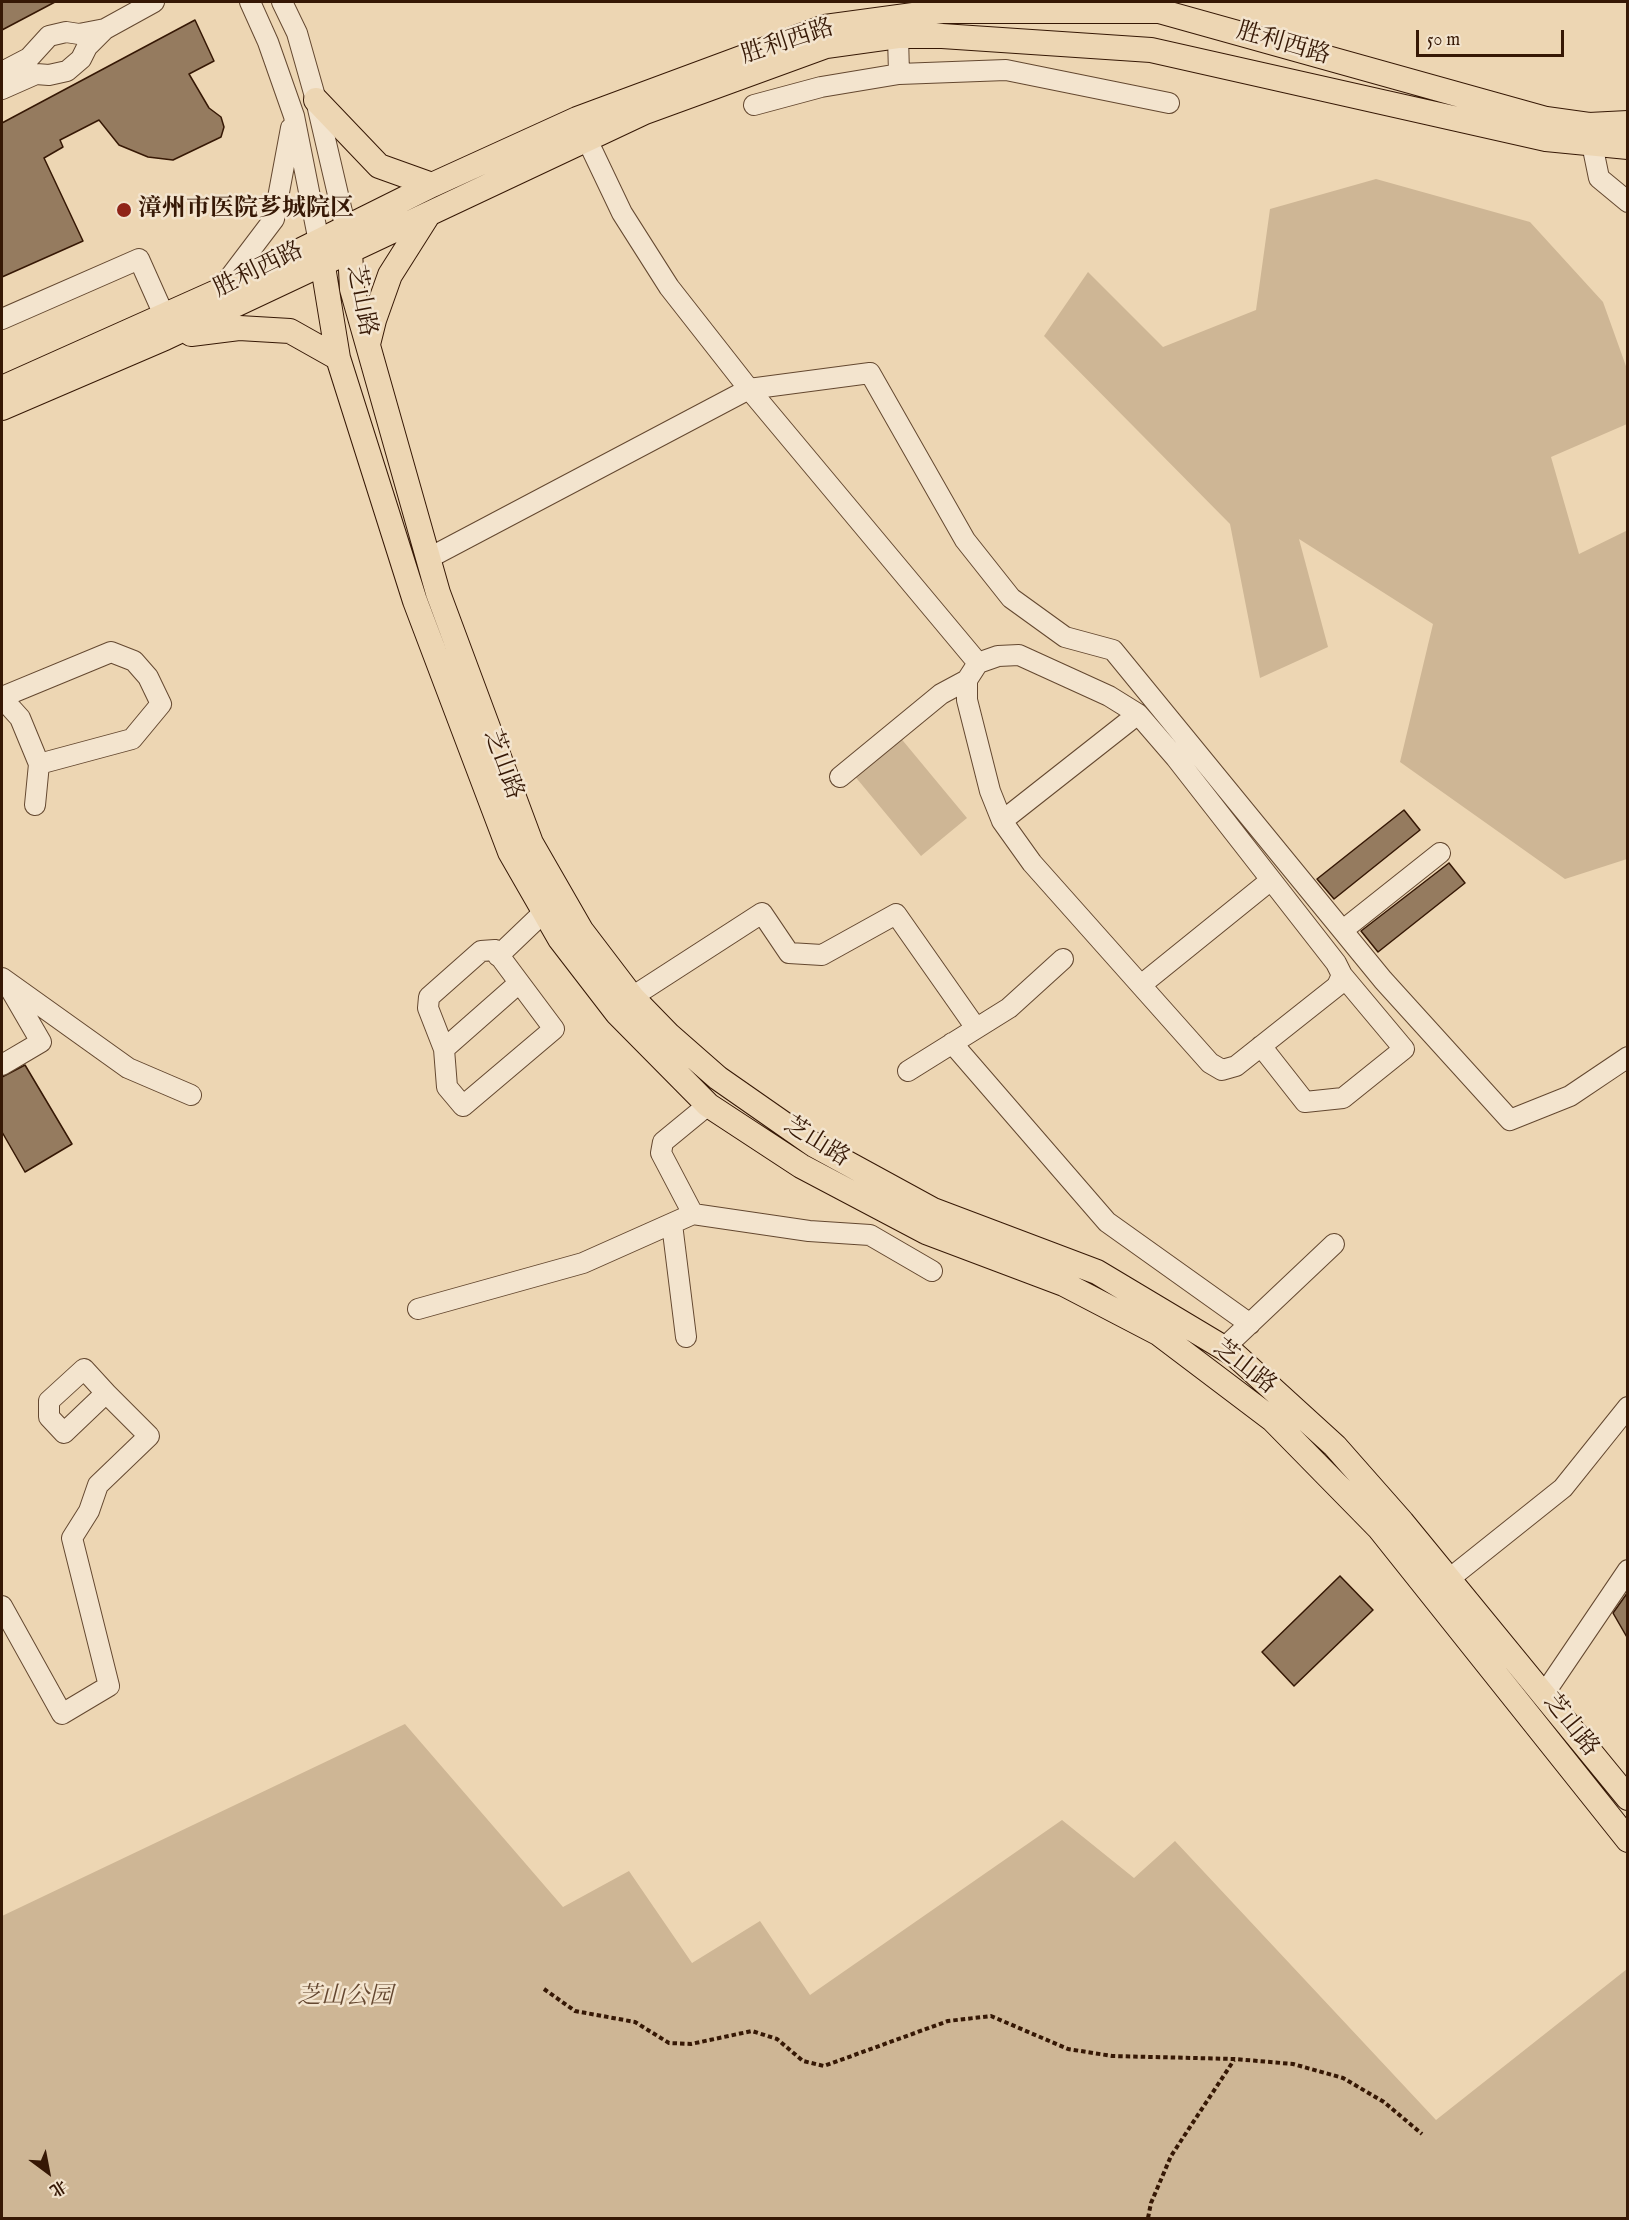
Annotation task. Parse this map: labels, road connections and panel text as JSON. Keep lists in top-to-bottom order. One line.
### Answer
{"streets":{"main road":["胜利西路","芝山路"]},"crossings":[["胜利西路","芝山路"]],"parks":["芝山公园"],"places":["漳州市医院芗城院区"],"scale_bar":"50 m","north":"bottom right"}
